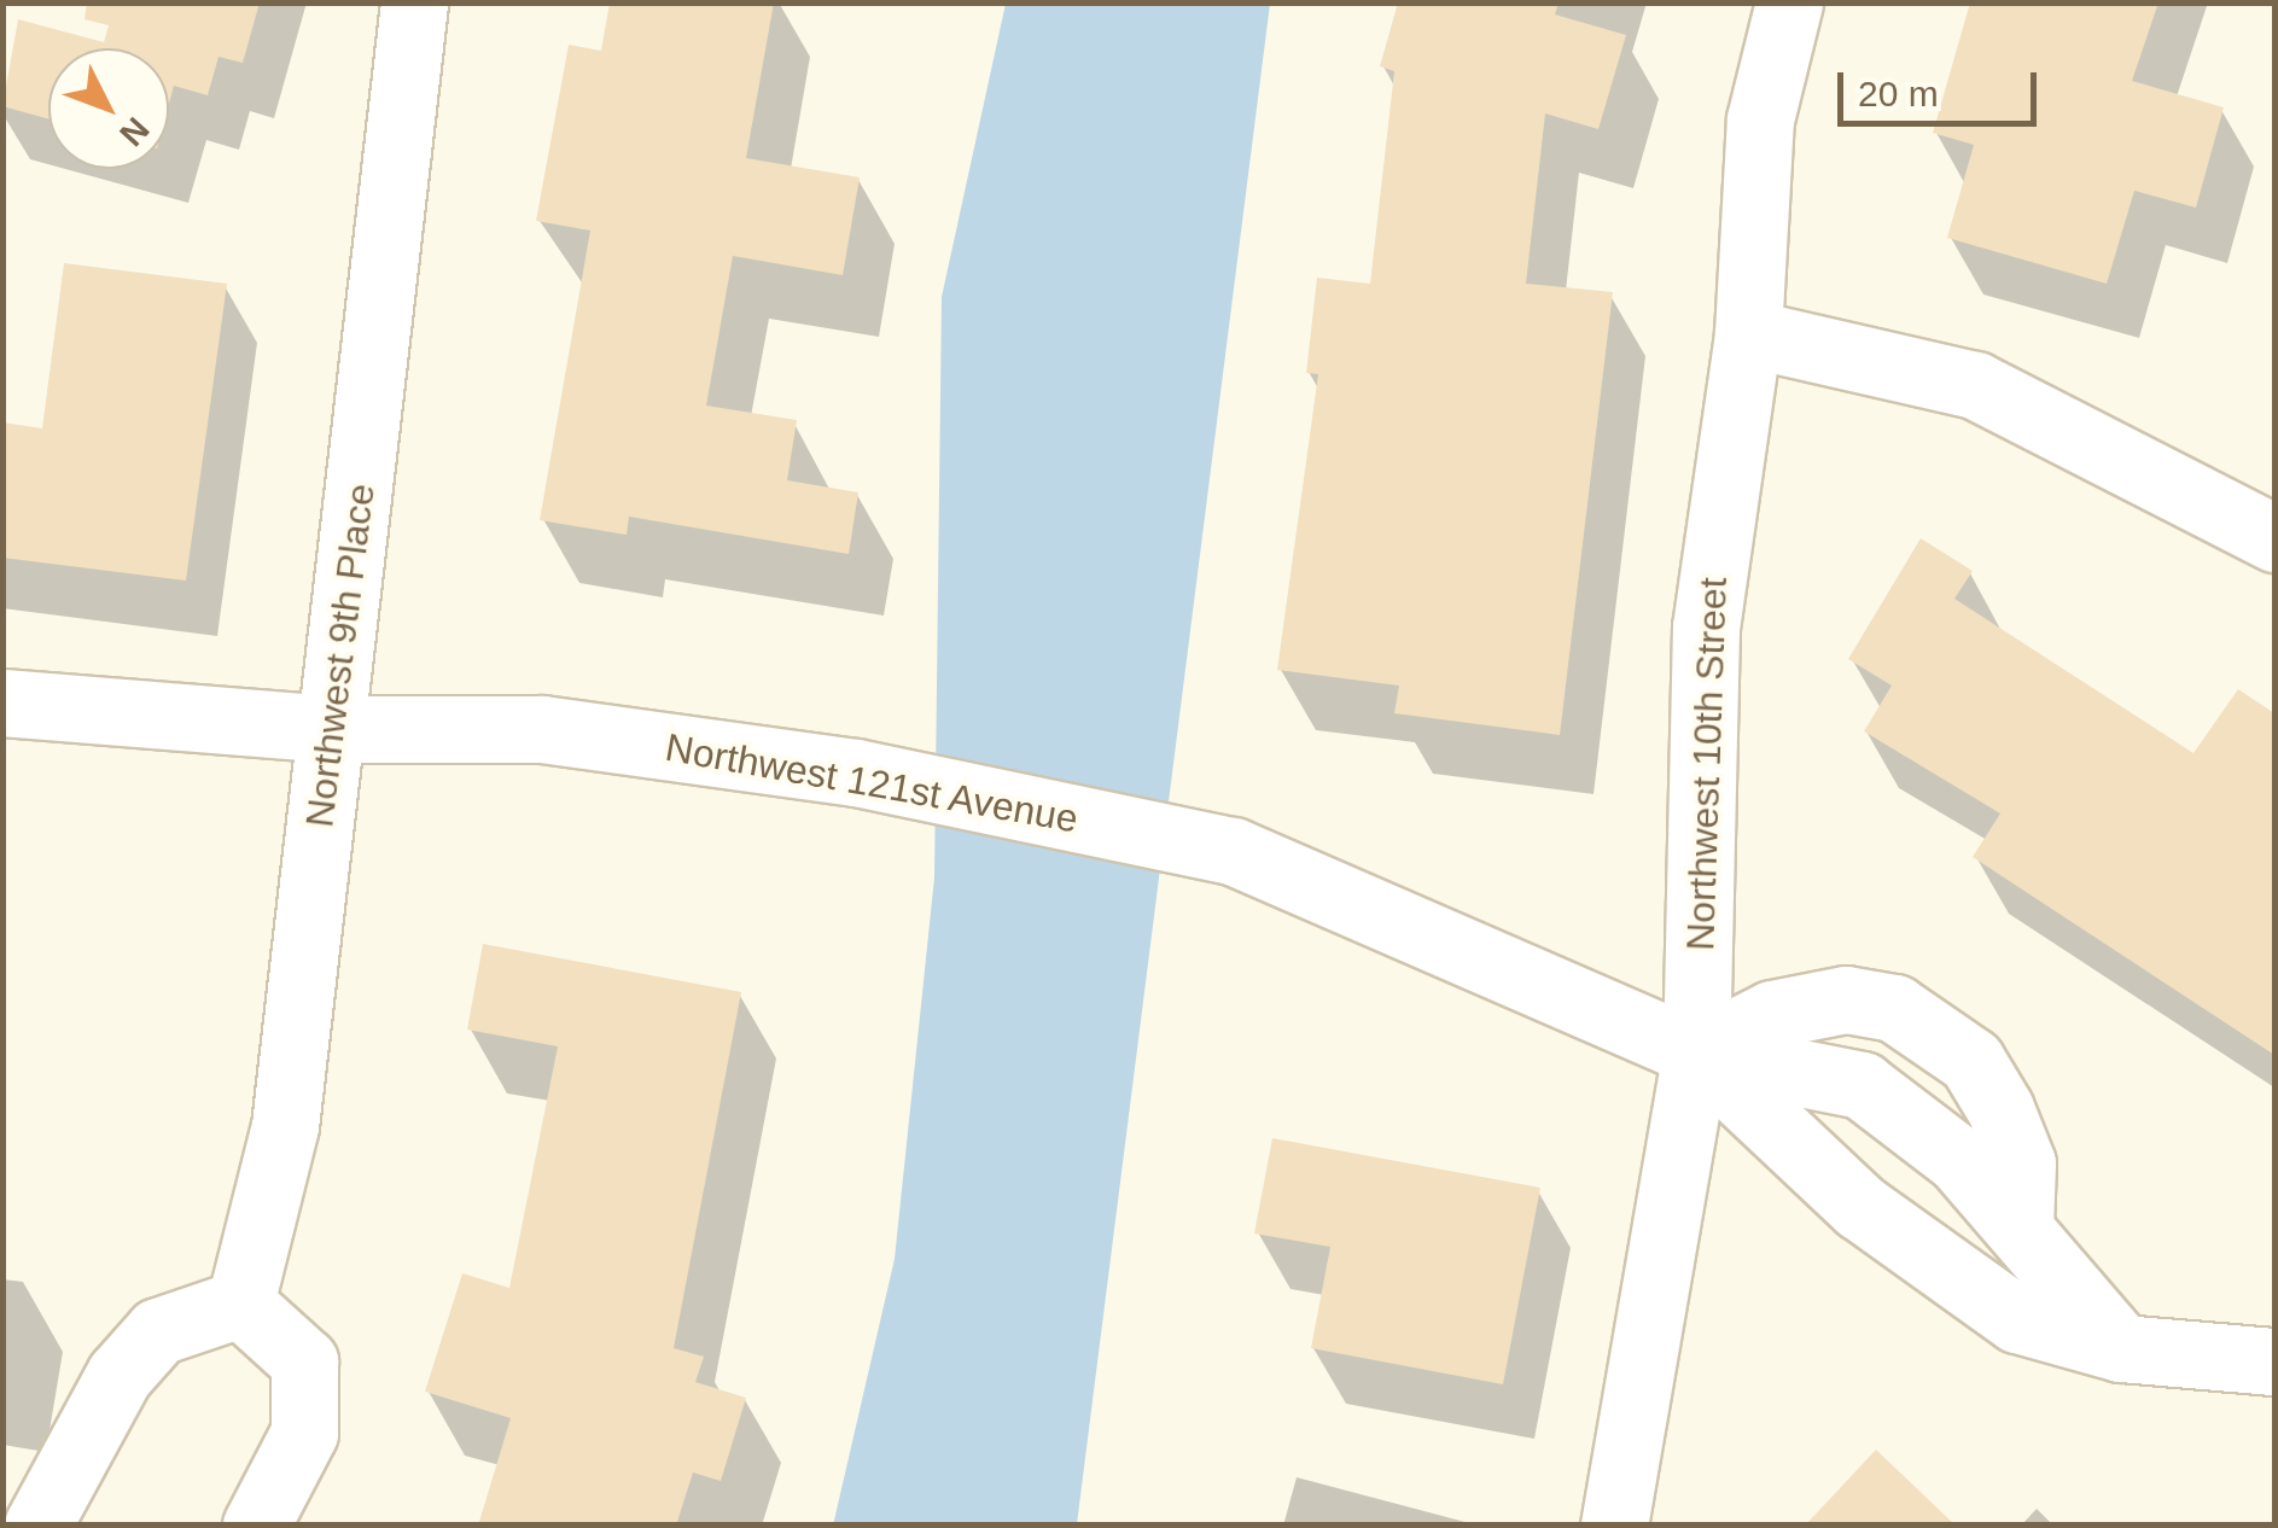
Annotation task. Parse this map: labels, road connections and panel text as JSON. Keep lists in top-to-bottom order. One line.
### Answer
{"streets":{"street":["Northwest 9th Place","Northwest 10th Street","Northwest 121st Avenue"]},"crossings":[["Northwest 9th Place","Northwest 121st Avenue"],["Northwest 10th Street","Northwest 121st Avenue"]],"scale_bar":"20 m","north":"bottom right"}
